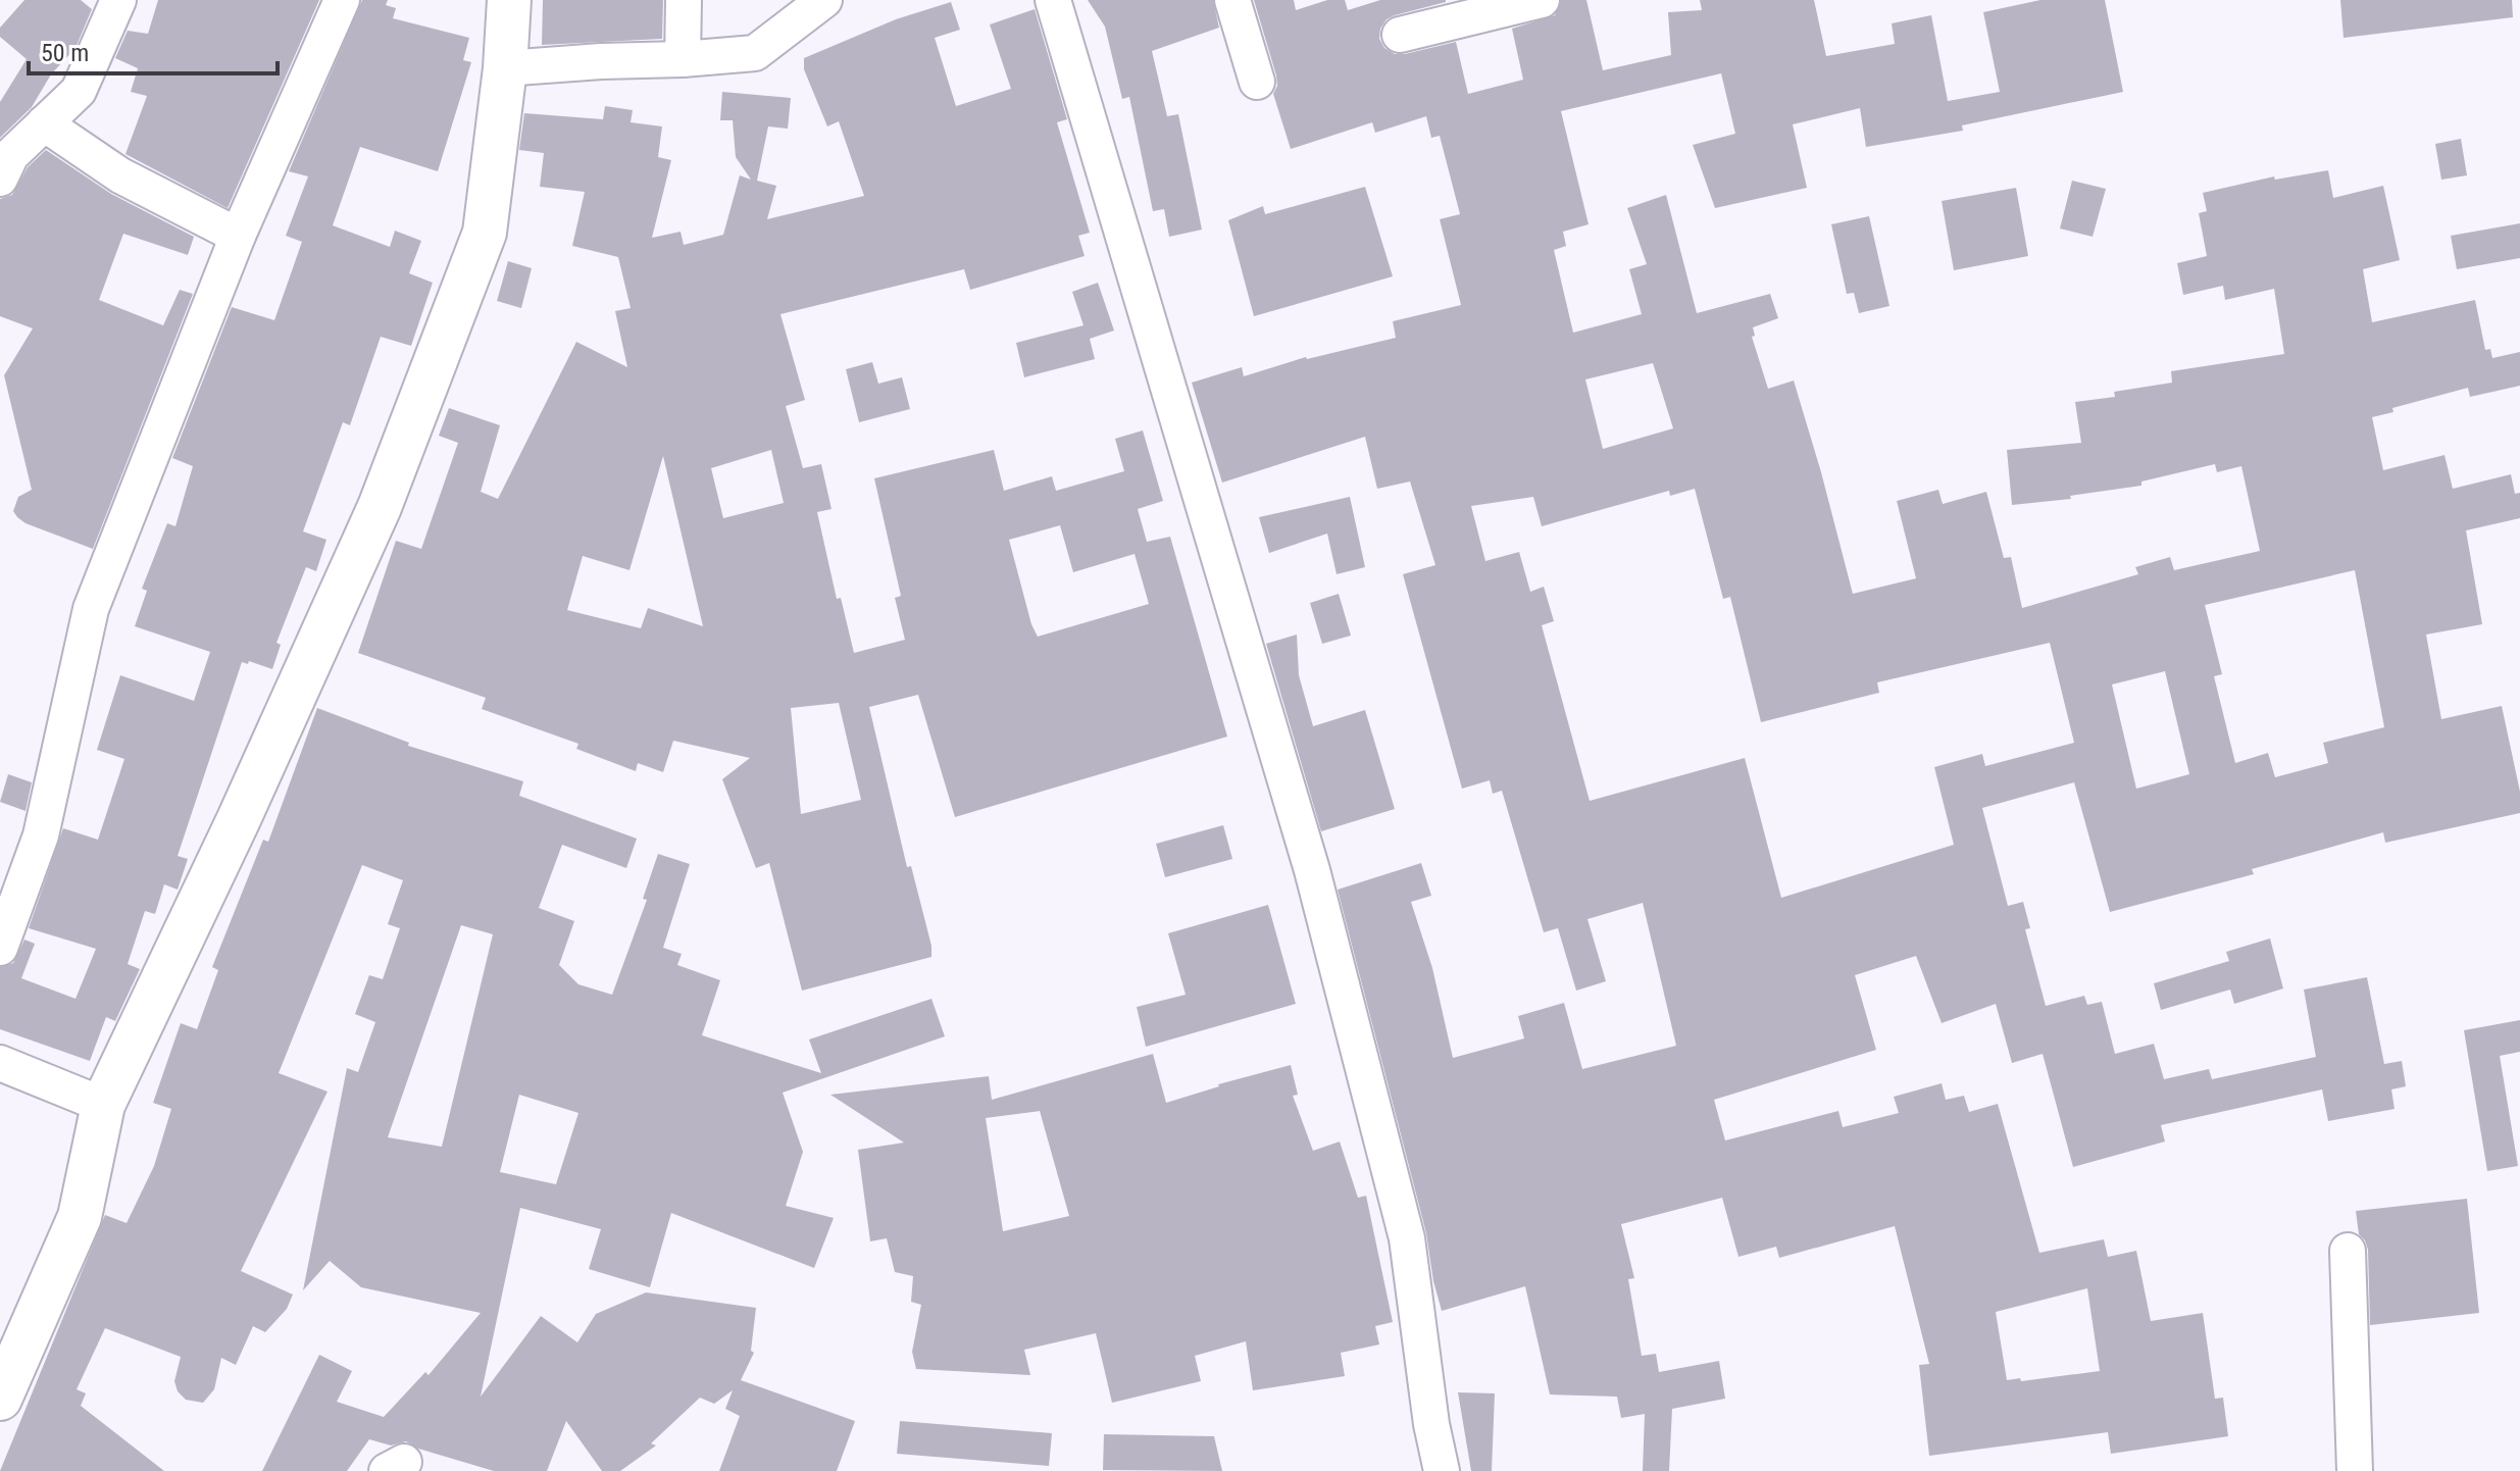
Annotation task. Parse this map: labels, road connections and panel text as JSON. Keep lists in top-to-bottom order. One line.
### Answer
{"scale_bar":"50 m"}
